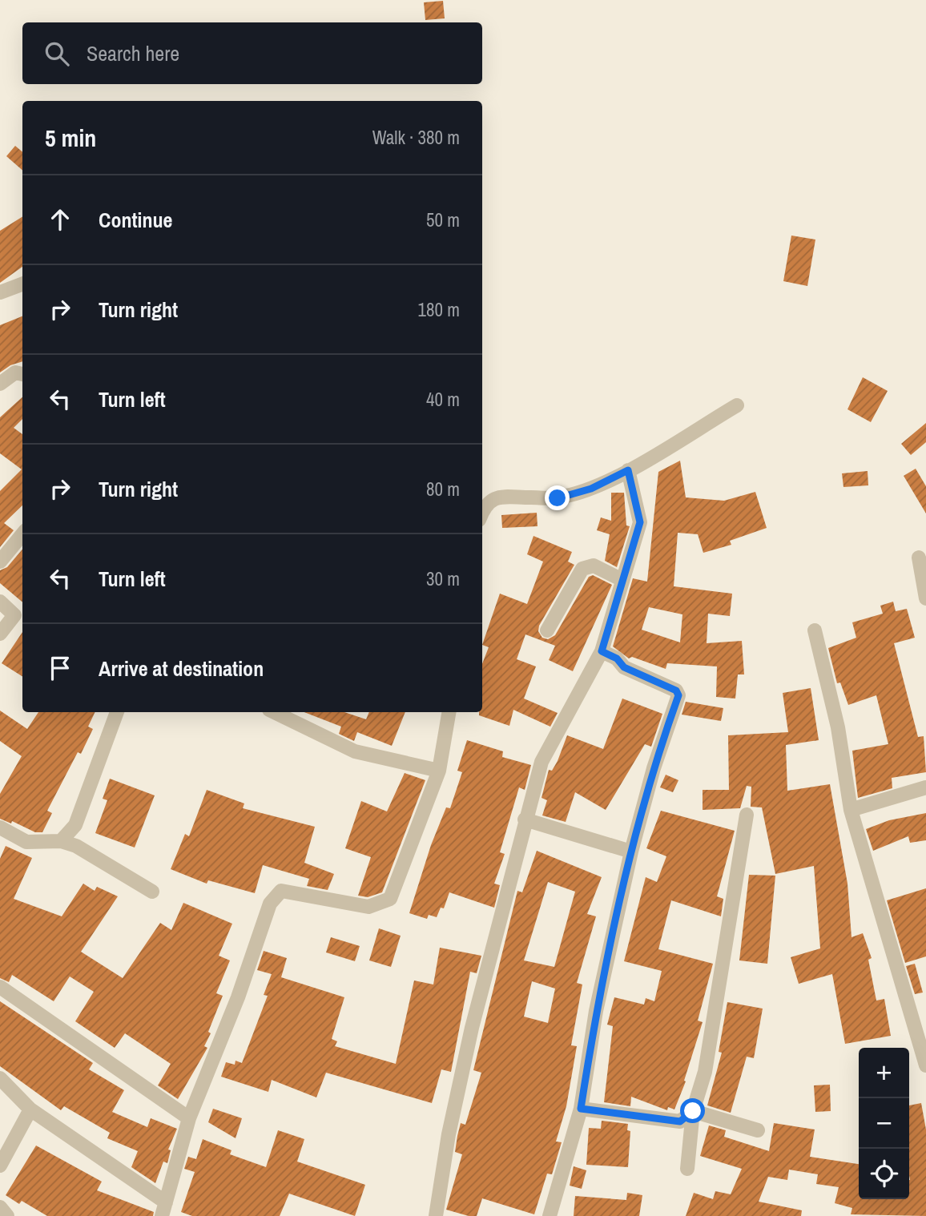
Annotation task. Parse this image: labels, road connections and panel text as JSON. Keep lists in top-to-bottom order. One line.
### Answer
{"page":{"search":"Search here","heading":["5 min","Walk · 380 m"],"list":[["Continue","50 m"],["Turn right","180 m"],["Turn left","40 m"],["Turn right","80 m"],["Turn left","30 m"],"Arrive at destination"],"map_buttons":["+","−"]}}
